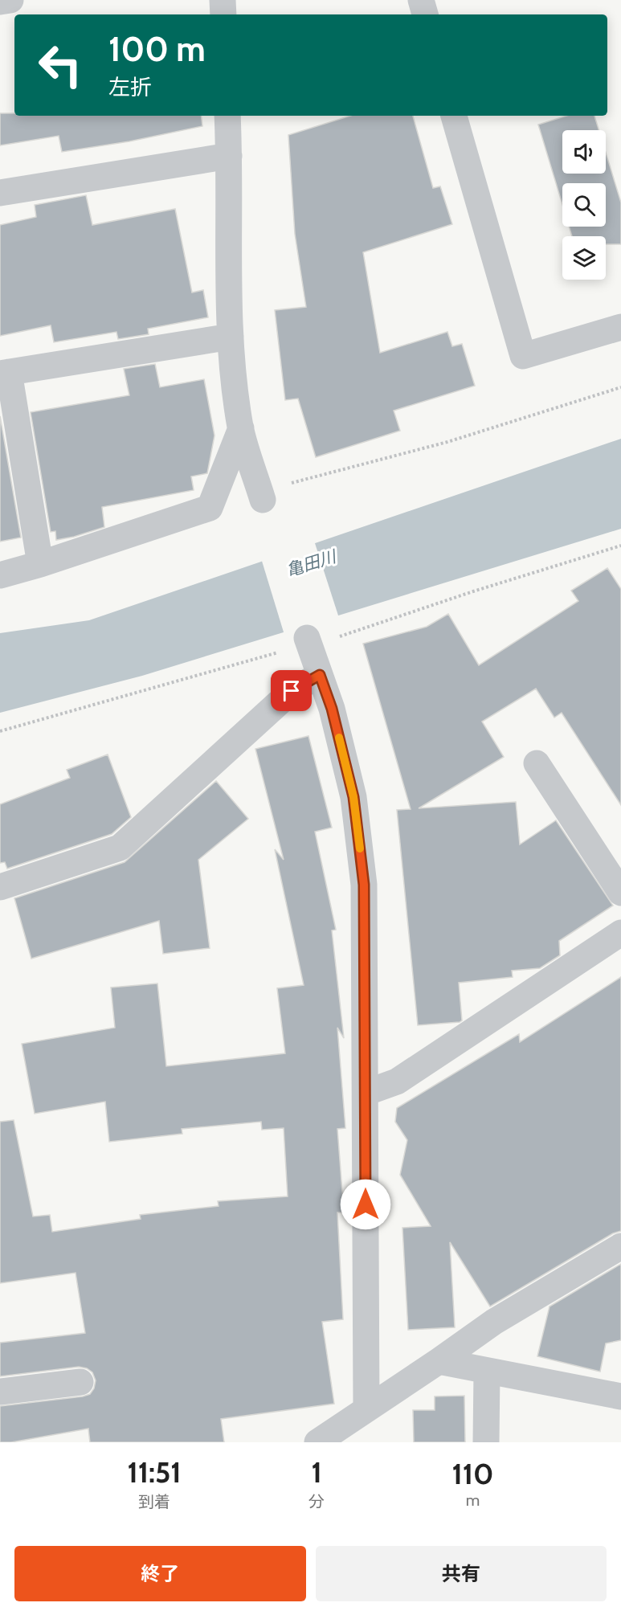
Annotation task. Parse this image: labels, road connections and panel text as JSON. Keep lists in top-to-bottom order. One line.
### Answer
{"water":["亀田川"],"page":{"turn":["100 m","左折"],"eta":["11:51","到着","1","分","110","m"],"buttons":["終了","共有"]}}
